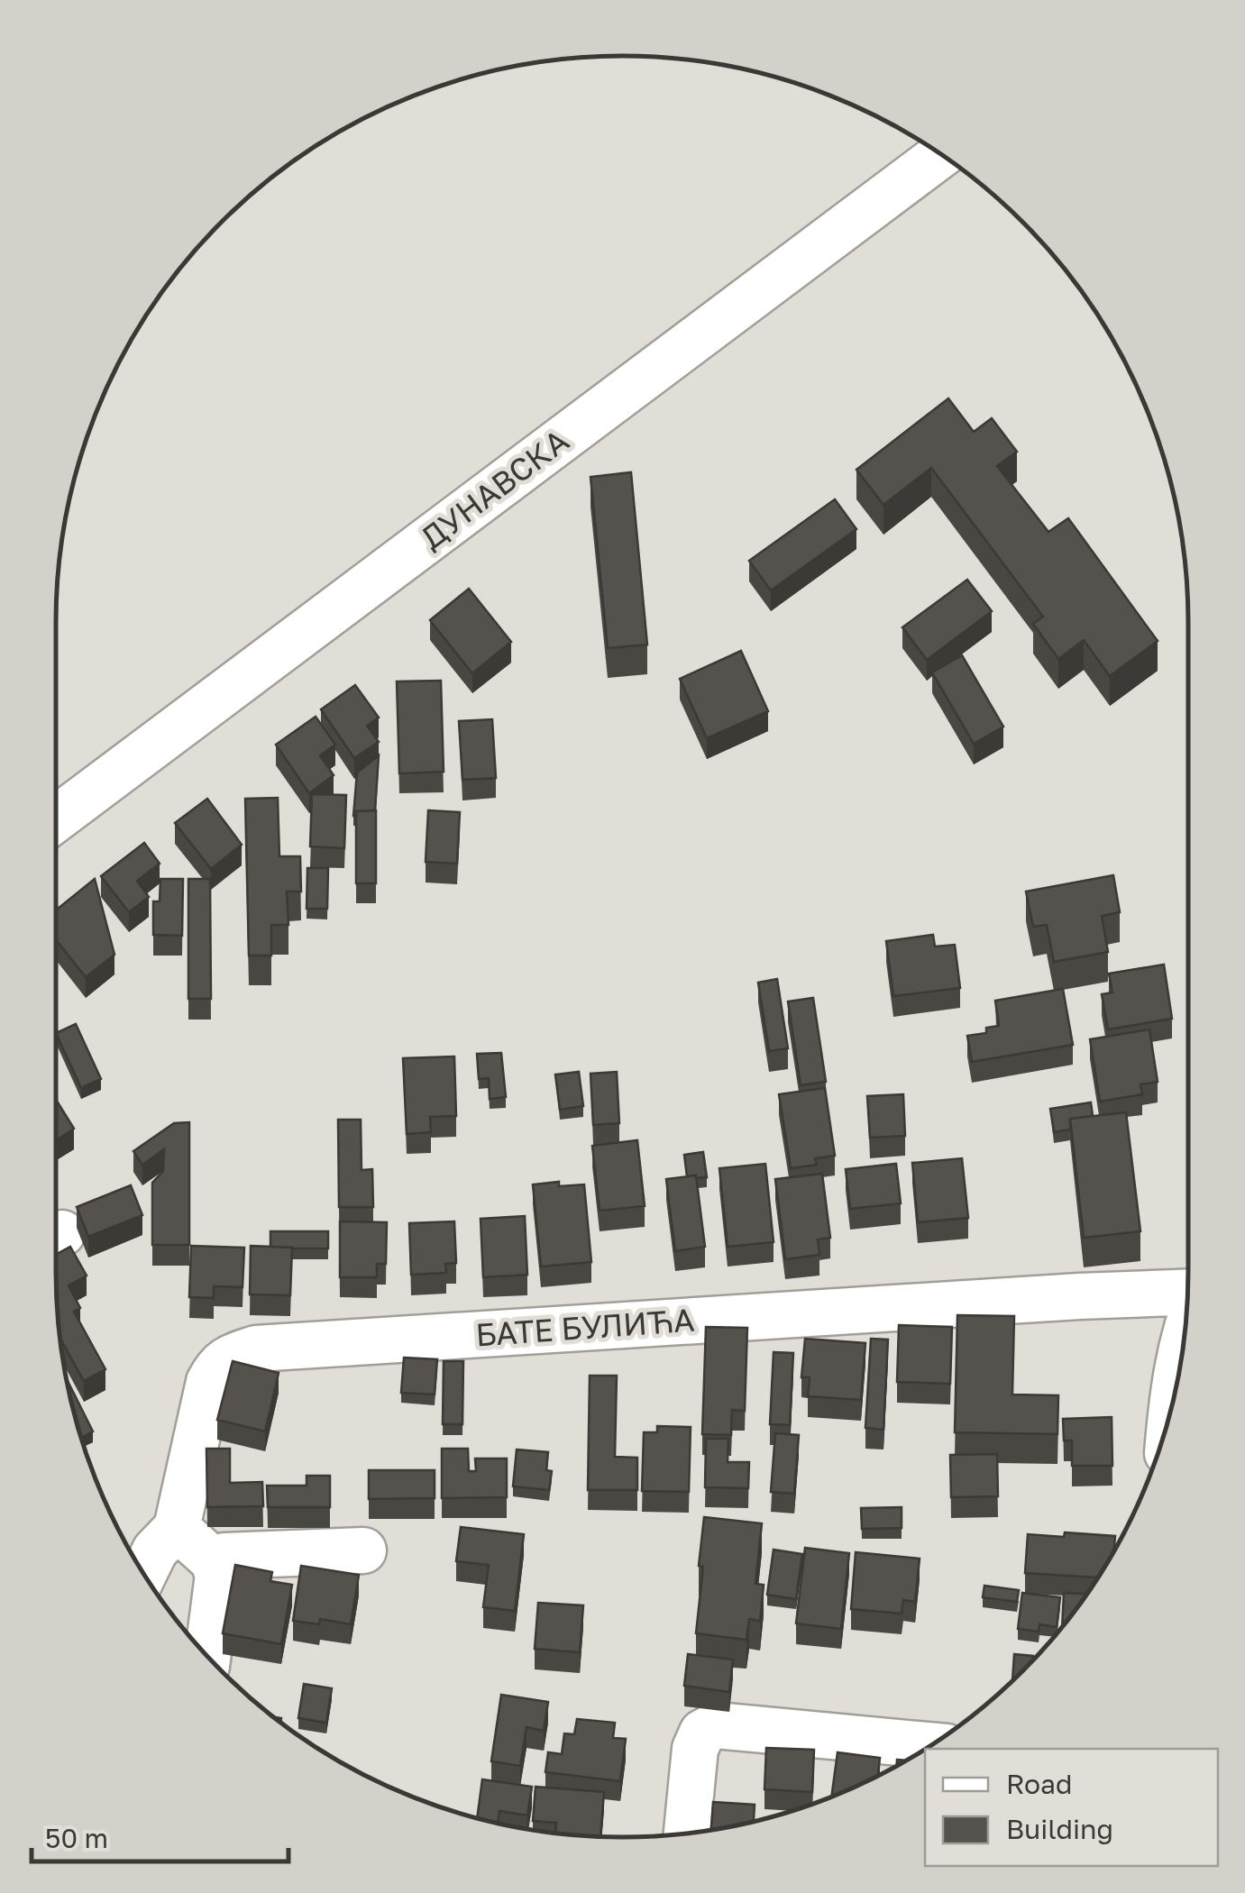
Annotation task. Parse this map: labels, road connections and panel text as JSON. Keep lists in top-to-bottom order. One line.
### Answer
{"streets":{"street":["ДУНАВСКА","БАТЕ БУЛИЋА"]},"legend":["Road","Building"],"scale_bar":"50 m"}
